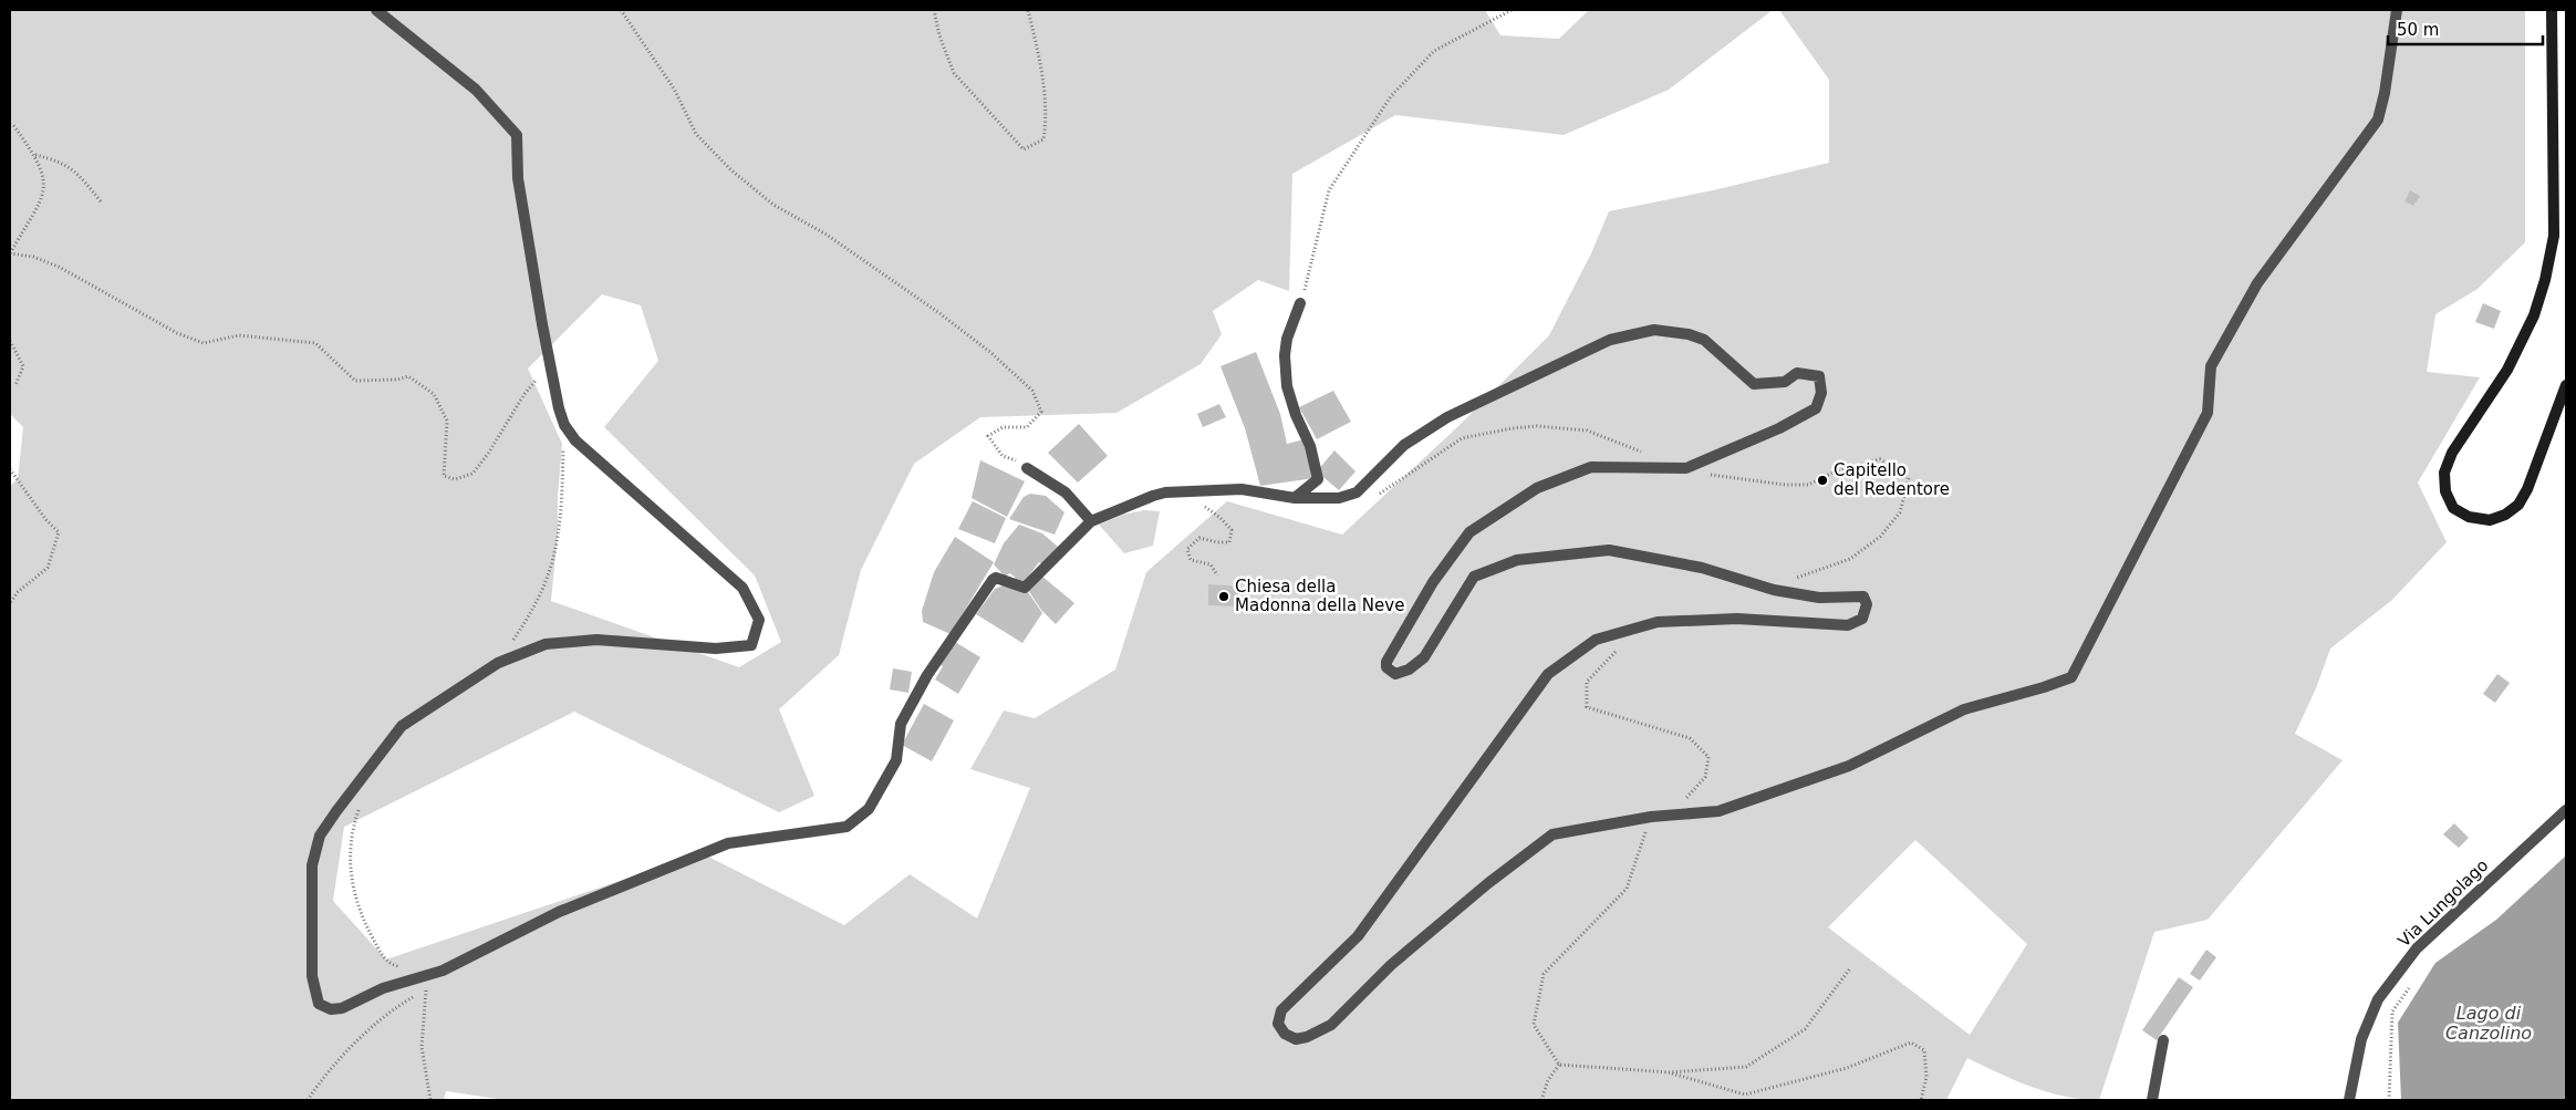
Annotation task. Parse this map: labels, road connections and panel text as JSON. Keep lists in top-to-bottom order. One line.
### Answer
{"streets":{"street":["Via Lungolago"]},"water":["Lago di Canzolino"],"places":["Capitello del Redentore","Chiesa della Madonna della Neve"],"scale_bar":"50 m"}
